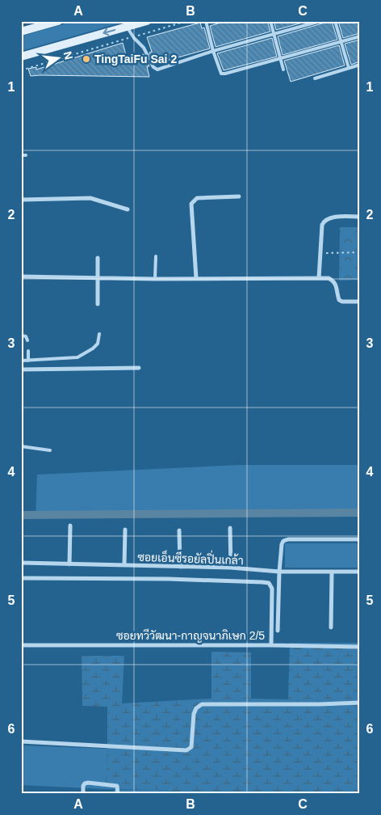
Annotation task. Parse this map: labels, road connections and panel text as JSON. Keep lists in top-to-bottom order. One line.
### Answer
{"streets":{"street":["ซอยเอ็นซีรอยัลปิ่นเกล้า","ซอยทวีวัฒนา-กาญจนาภิเษก 2/5"]},"places":["TingTaiFu Sai 2"],"north":"right","grid":{"columns":["A","B","C"],"rows":["1","2","3","4","5","6"]}}
